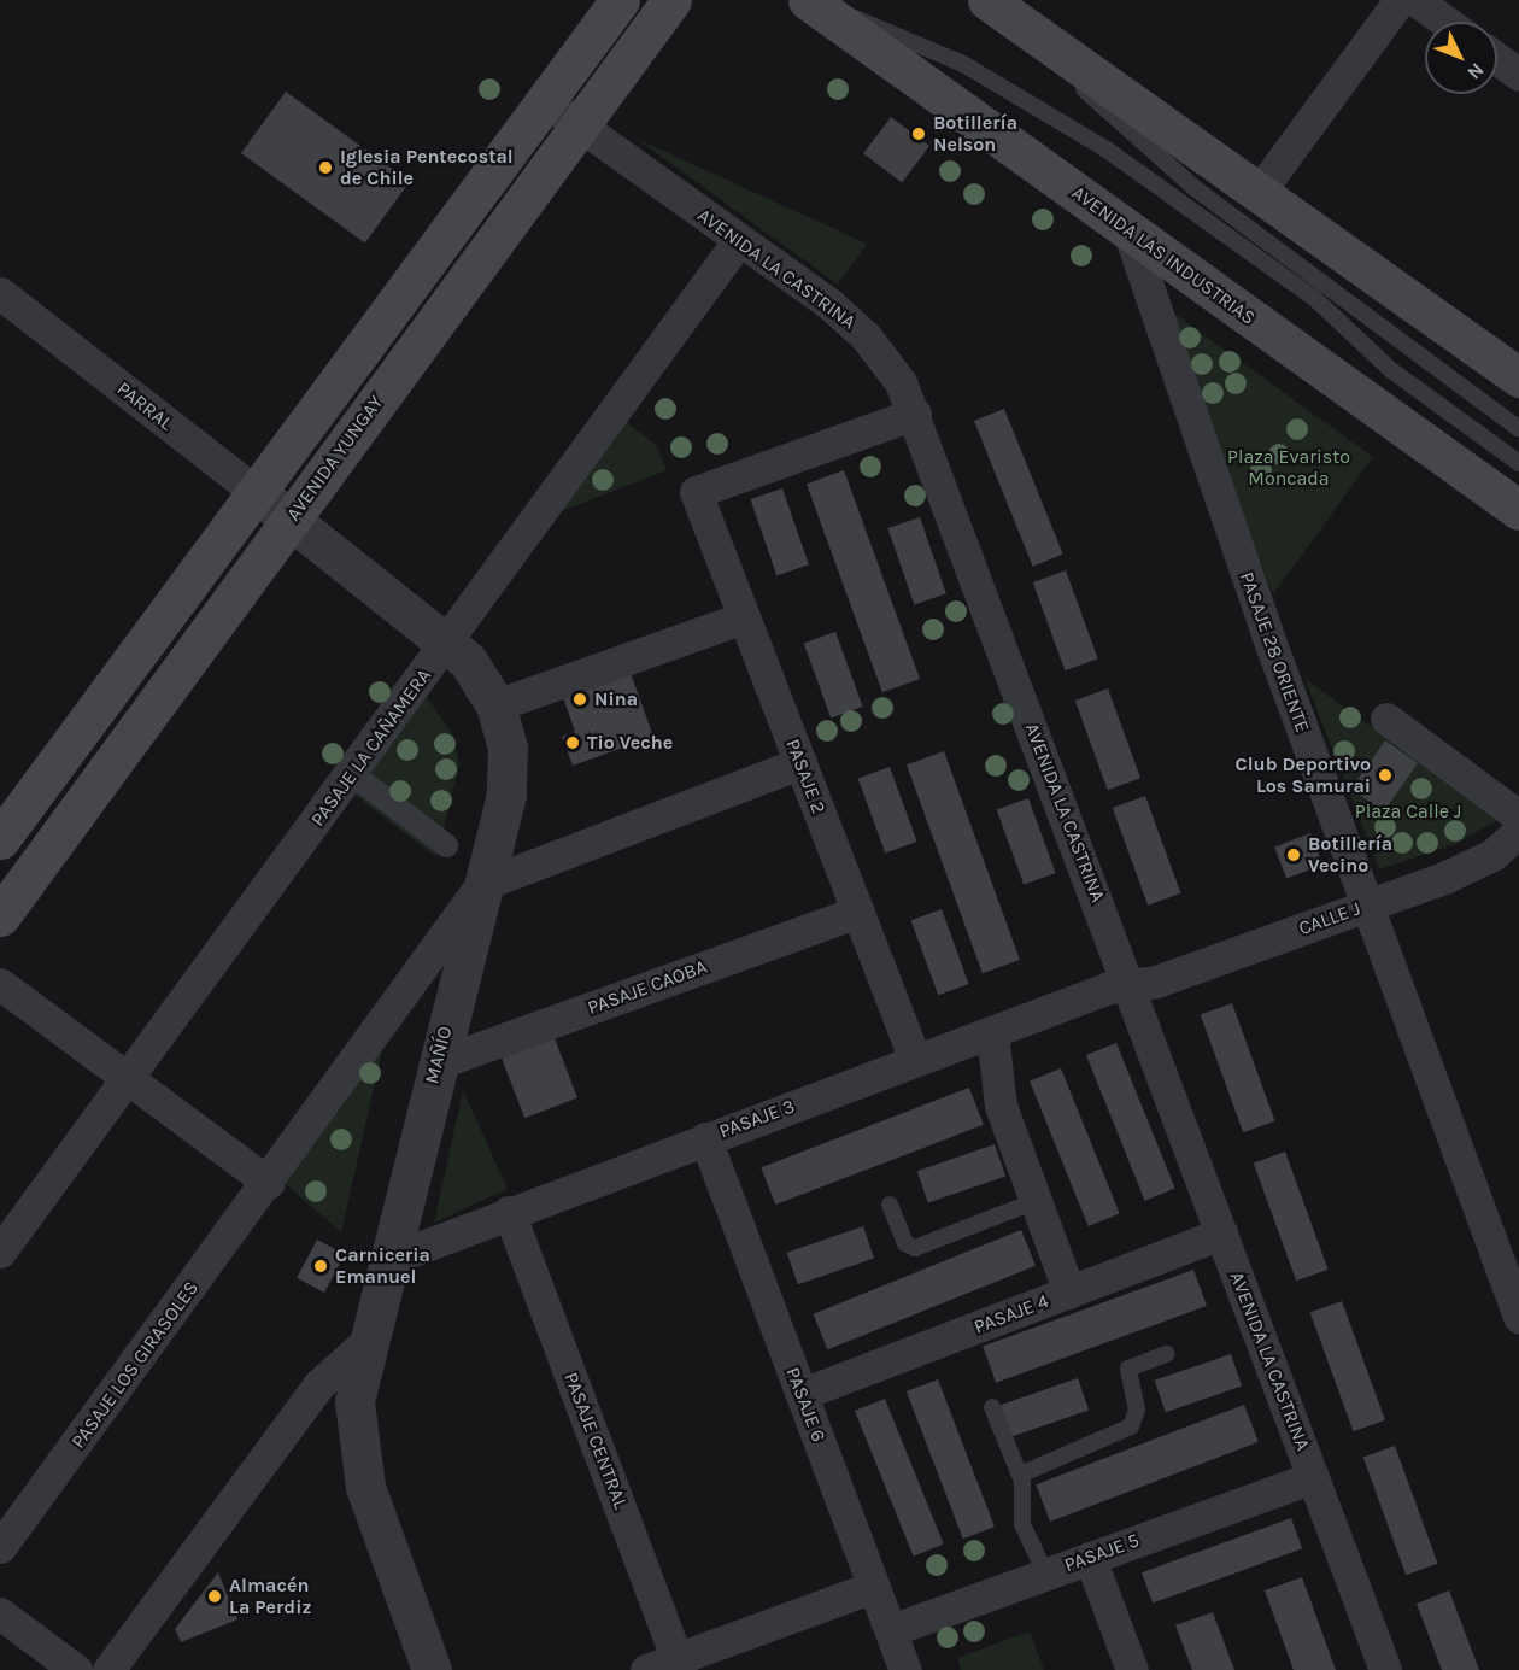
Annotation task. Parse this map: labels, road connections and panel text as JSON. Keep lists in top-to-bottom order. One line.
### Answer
{"streets":{"main road":["AVENIDA LAS INDUSTRIAS","AVENIDA YUNGAY"],"street":["AVENIDA LA CASTRINA","PARRAL","PASAJE 28 ORIENTE","PASAJE LA CAÑAMERA","PASAJE 2","CALLE J","PASAJE CAOBA","MAÑÍO","PASAJE 3","PASAJE 4","PASAJE LOS GIRASOLES","PASAJE 6","PASAJE CENTRAL","PASAJE 5"]},"crossings":[["AVENIDA LAS INDUSTRIAS","PASAJE 28 ORIENTE"],["AVENIDA LA CASTRINA","AVENIDA YUNGAY"],["AVENIDA LA CASTRINA","PASAJE LA CAÑAMERA"],["AVENIDA LA CASTRINA","PASAJE 2"],["AVENIDA LA CASTRINA","CALLE J"],["AVENIDA LA CASTRINA","PASAJE 3"],["AVENIDA LA CASTRINA","PASAJE 4"],["AVENIDA LA CASTRINA","PASAJE 5"],["PARRAL","AVENIDA YUNGAY"],["PARRAL","MAÑÍO"],["AVENIDA YUNGAY","MAÑÍO"],["PASAJE 28 ORIENTE","CALLE J"],["PASAJE LA CAÑAMERA","MAÑÍO"],["PASAJE 2","PASAJE CAOBA"],["PASAJE 2","PASAJE 3"],["CALLE J","PASAJE 3"],["PASAJE CAOBA","MAÑÍO"],["MAÑÍO","PASAJE 3"],["MAÑÍO","PASAJE LOS GIRASOLES"],["PASAJE 3","PASAJE 6"],["PASAJE 3","PASAJE CENTRAL"],["PASAJE 4","PASAJE 6"],["PASAJE 6","PASAJE 5"]],"parks":["Plaza Evaristo Moncada","Plaza Calle J"],"places":["Botillería Nelson","Iglesia Pentecostal de Chile","Nina","Tio Veche","Club Deportivo Los Samurai","Botillería Vecino","Carniceria Emanuel","Almacén La Perdiz"],"north":"bottom right"}
